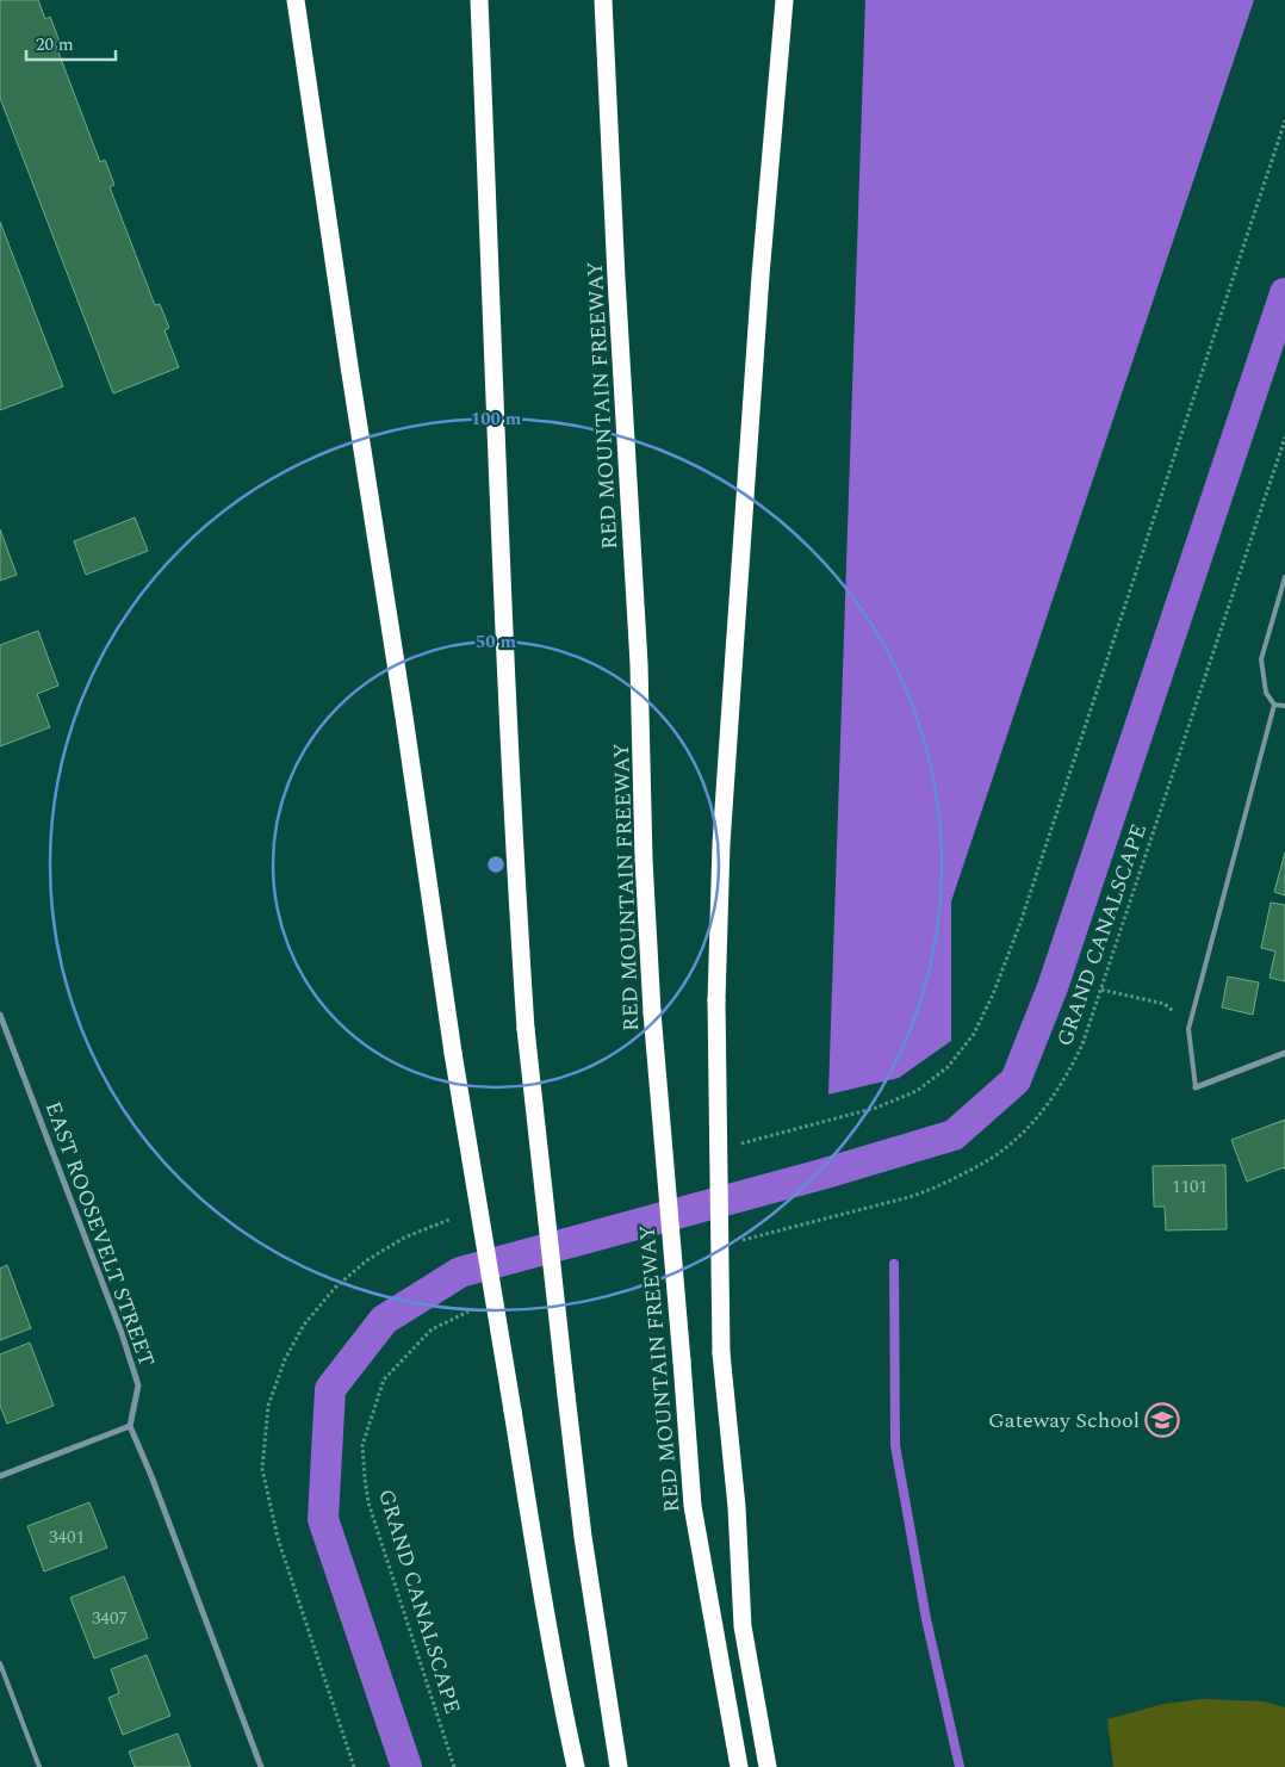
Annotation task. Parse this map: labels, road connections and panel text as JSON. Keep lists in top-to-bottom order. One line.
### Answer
{"streets":{"highway":["RED MOUNTAIN FREEWAY"],"street":["EAST ROOSEVELT STREET"],"path":["GRAND CANALSCAPE"]},"places":{"school or university":["Gateway School"]},"house_numbers":["1101","3401","3407"],"scale_bar":"20 m","rings":["100 m","50 m"]}
